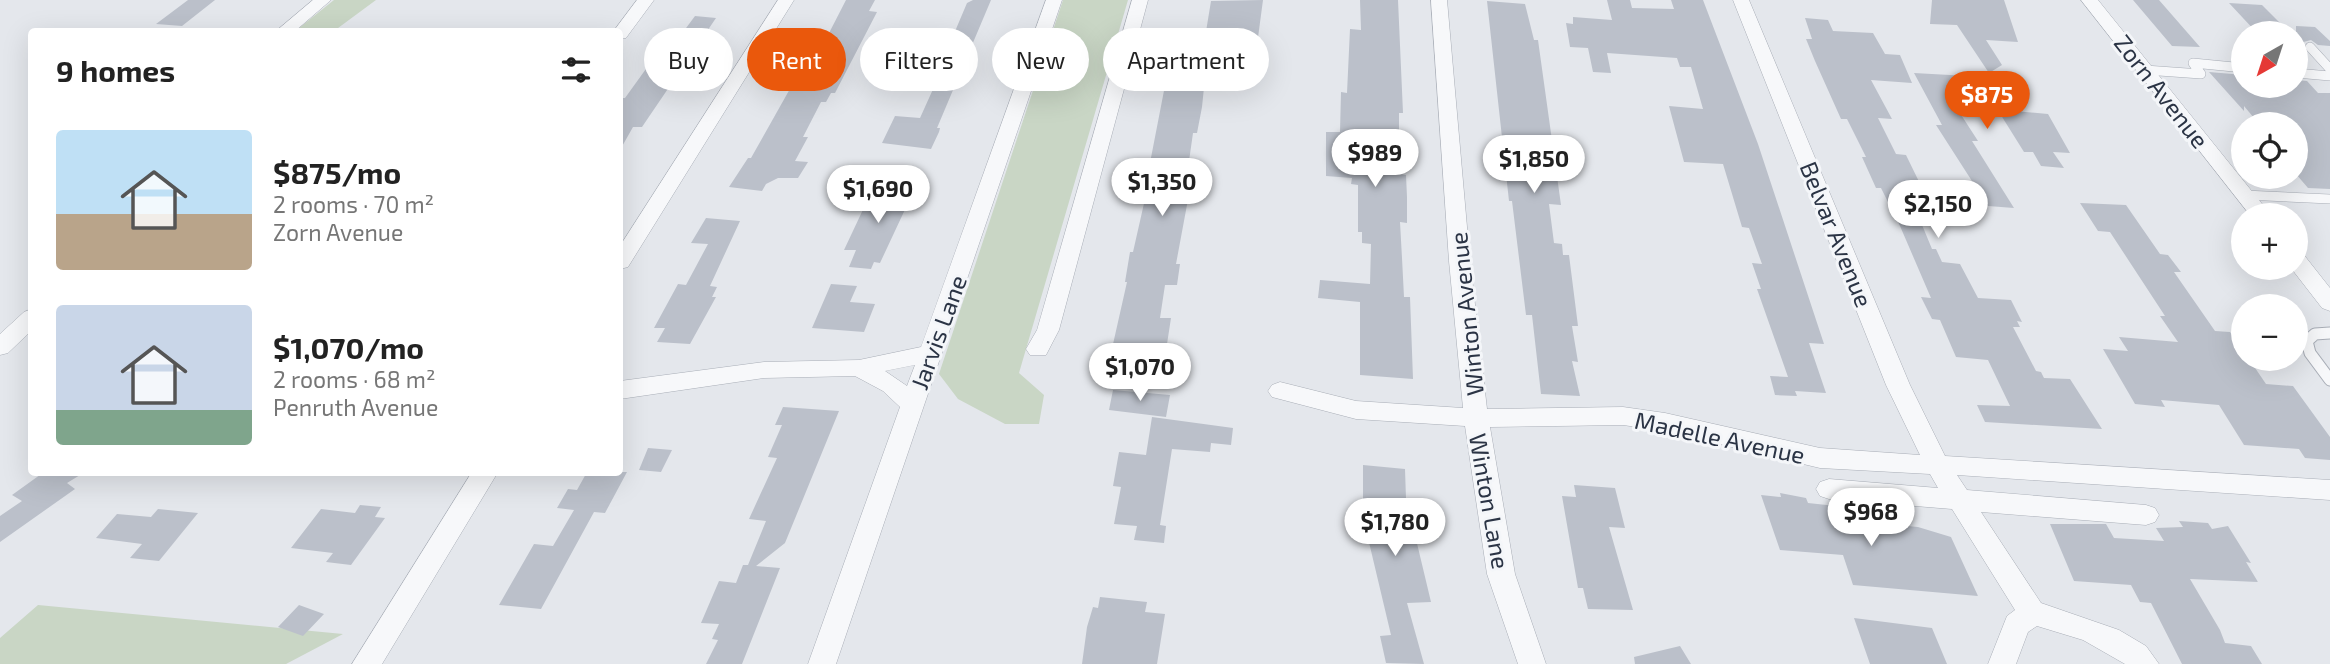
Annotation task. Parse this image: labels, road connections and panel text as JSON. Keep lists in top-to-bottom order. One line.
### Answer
{"streets":{"street":["Zorn Avenue","Belvar Avenue","Winton Avenue","Jarvis Lane","Madelle Avenue","Winton Lane"]},"crossings":[["Belvar Avenue","Madelle Avenue"],["Winton Avenue","Madelle Avenue"],["Winton Avenue","Winton Lane"],["Madelle Avenue","Winton Lane"]],"north":"bottom left","page":{"map_buttons":["+","−"],"chip":["Buy","Rent","Filters","New","Apartment"],"heading":"9 homes","price":["$875","$989","$1,850","$1,350","$1,690","$2,150","$1,070","$968","$1,780"],"list":[{"name":"$875/mo","note":"2 rooms · 70 m² · Zorn Avenue"},{"name":"$1,070/mo","note":"2 rooms · 68 m² · Penruth Avenue"}]}}
